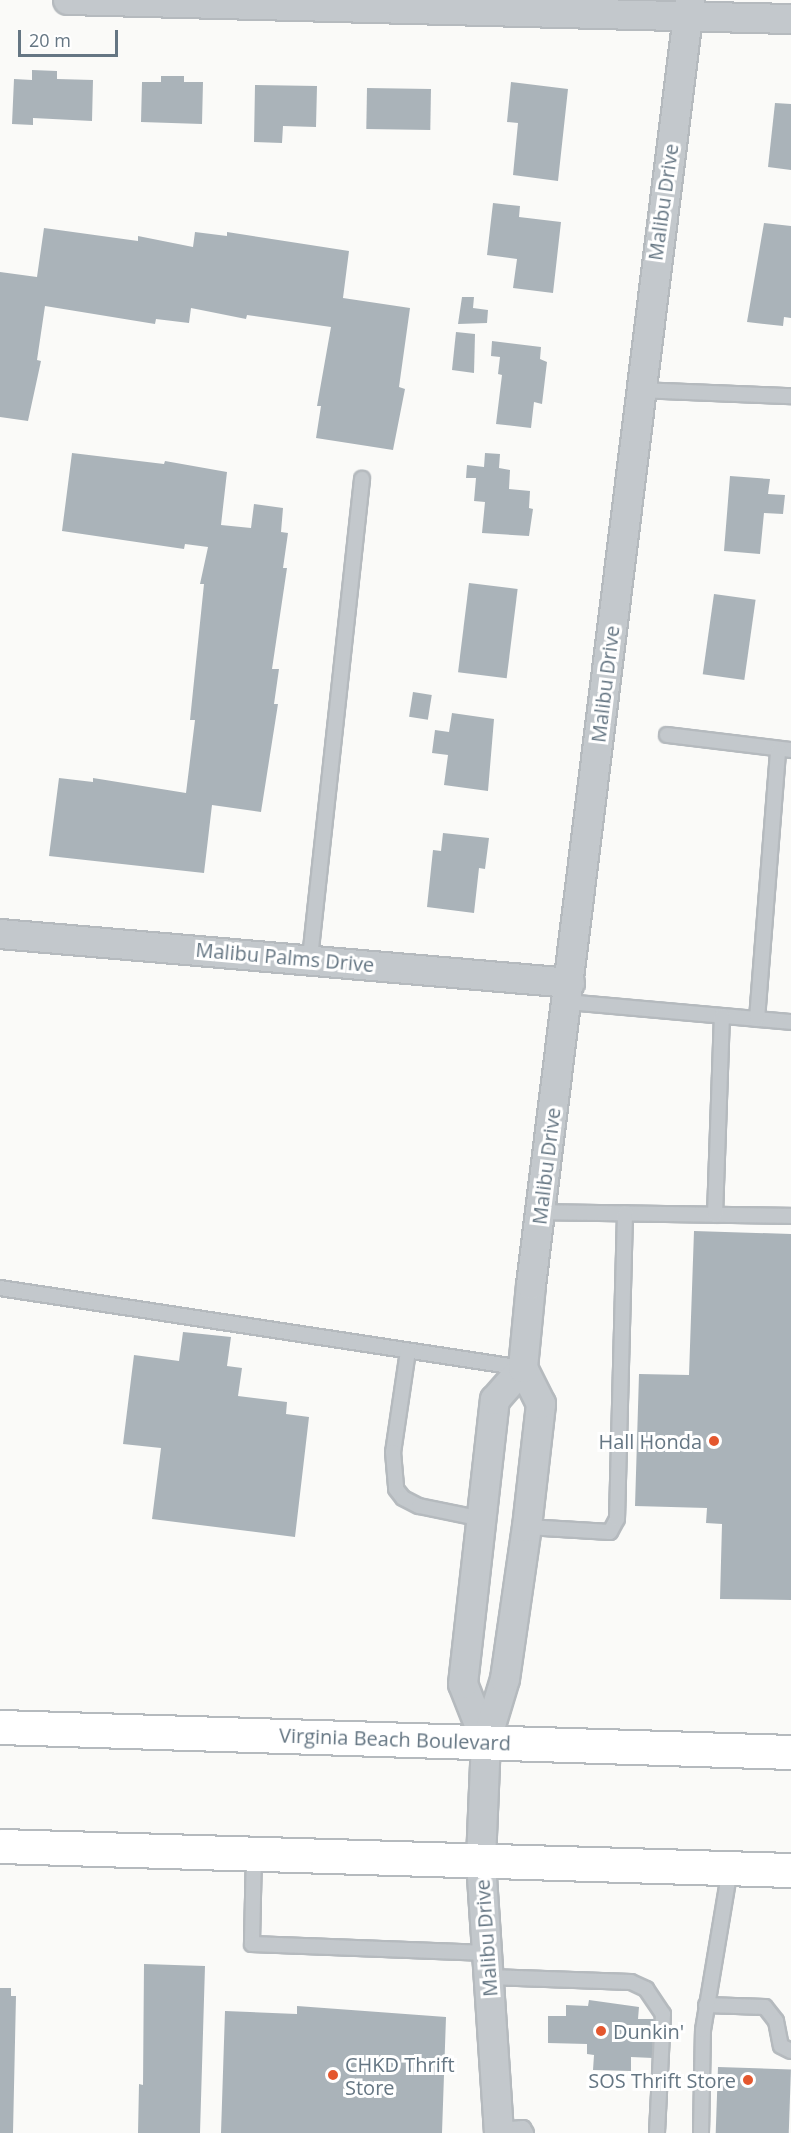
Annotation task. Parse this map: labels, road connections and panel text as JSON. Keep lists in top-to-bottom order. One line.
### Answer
{"streets":{"main road":["Virginia Beach Boulevard"],"street":["Malibu Drive","Malibu Palms Drive"]},"crossings":[["Malibu Drive","Malibu Palms Drive"],["Malibu Drive","Virginia Beach Boulevard"]],"places":["Hall Honda","Dunkin'","CHKD Thrift Store","SOS Thrift Store"],"scale_bar":"20 m"}
